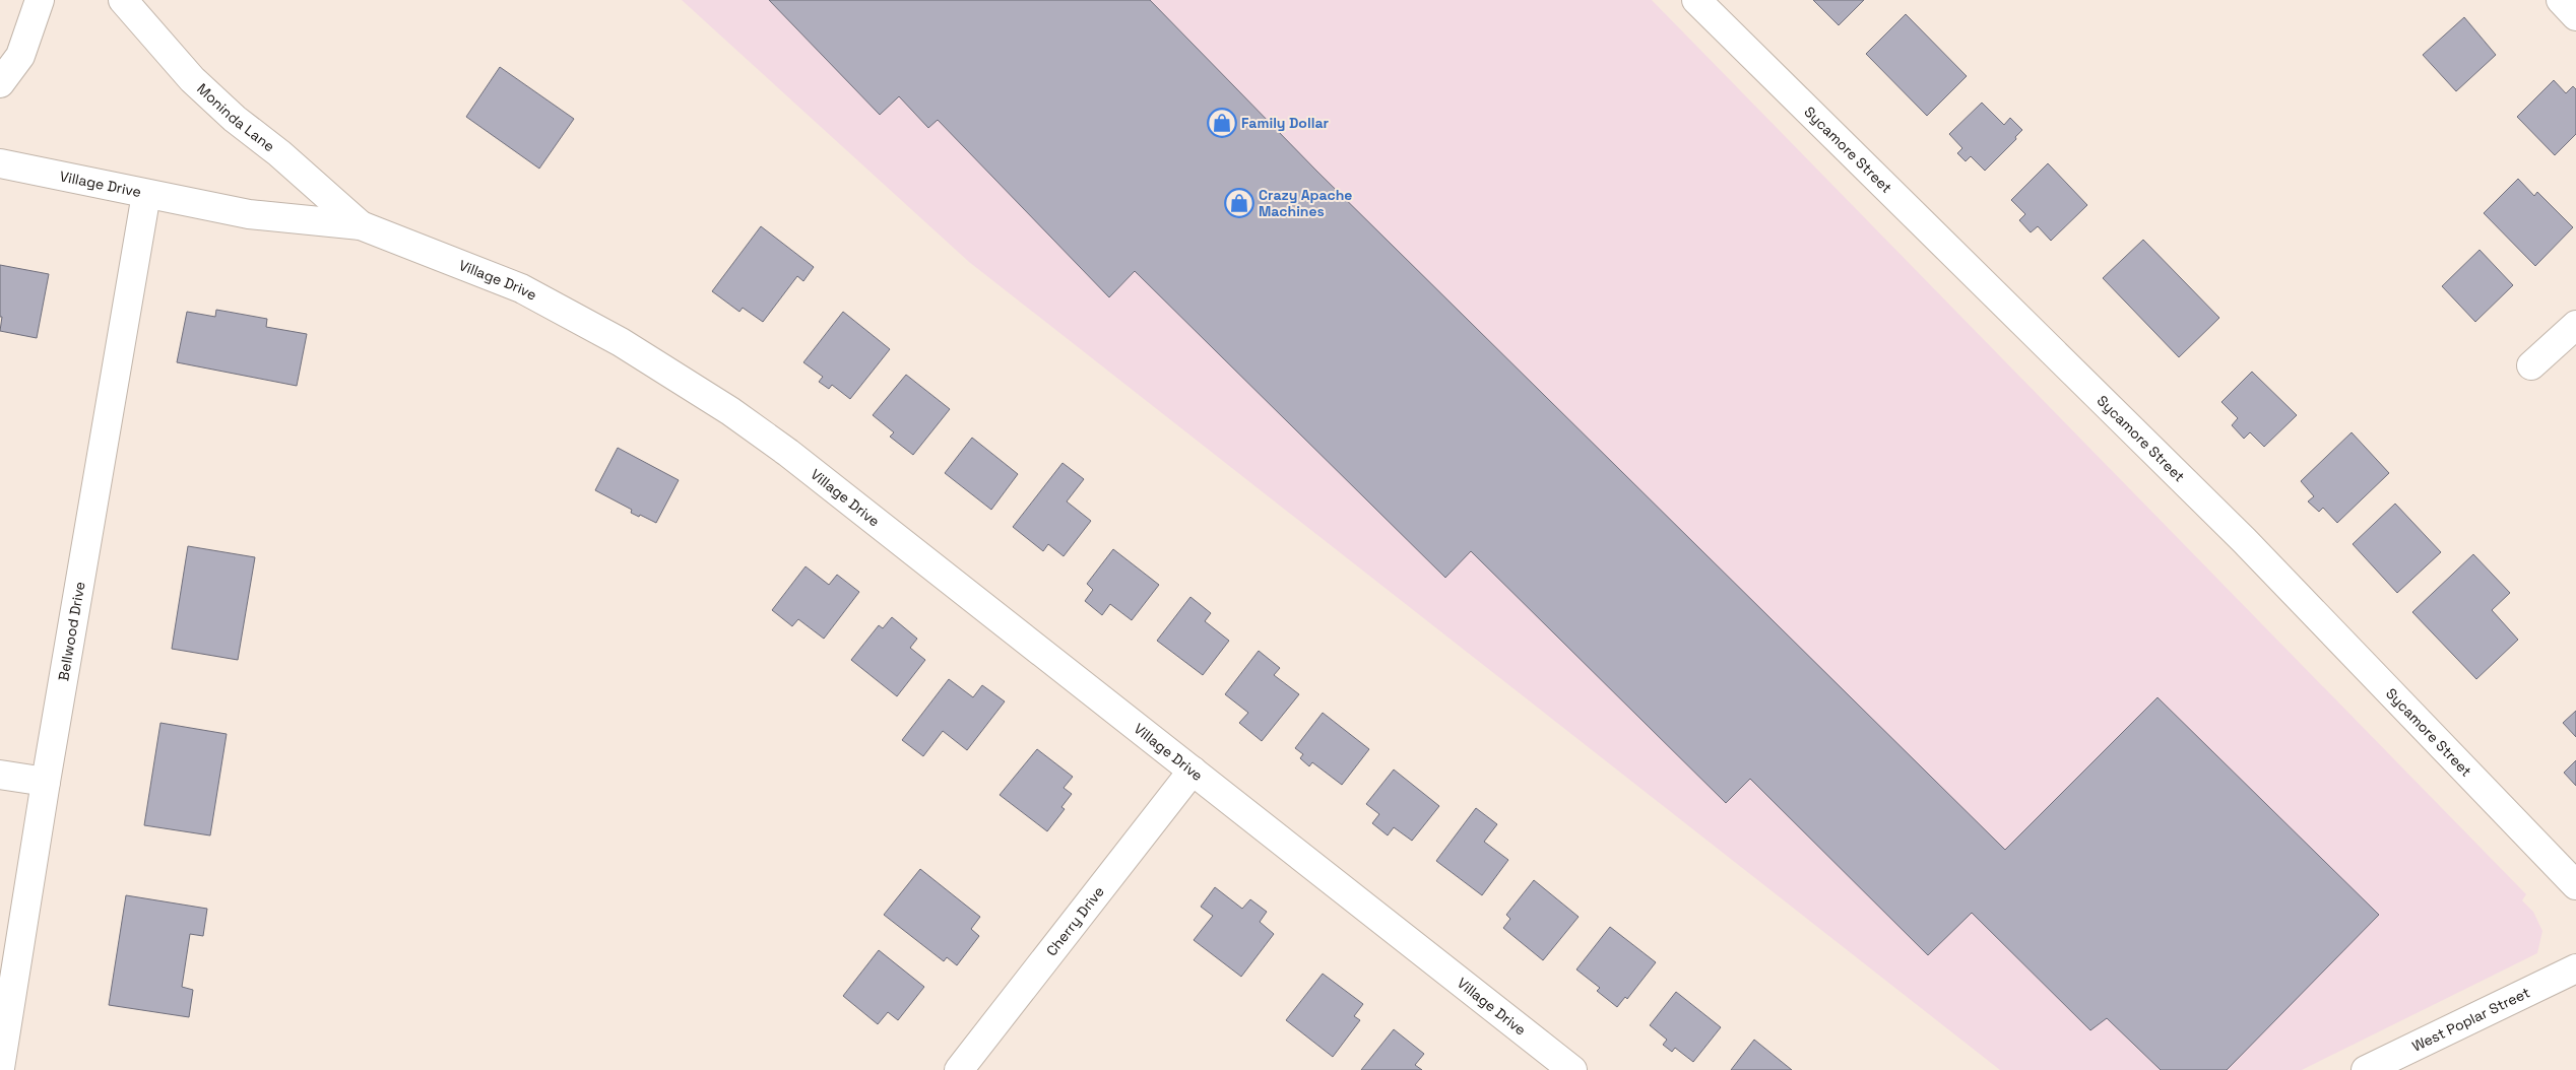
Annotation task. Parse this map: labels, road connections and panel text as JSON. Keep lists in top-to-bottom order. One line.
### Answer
{"streets":{"street":["Moninda Lane","Sycamore Street","Village Drive","Bellwood Drive","Cherry Drive","West Poplar Street"]},"crossings":[["Moninda Lane","Village Drive"],["Village Drive","Bellwood Drive"],["Village Drive","Cherry Drive"]],"places":{"shop":["Family Dollar","Crazy Apache Machines"]}}
